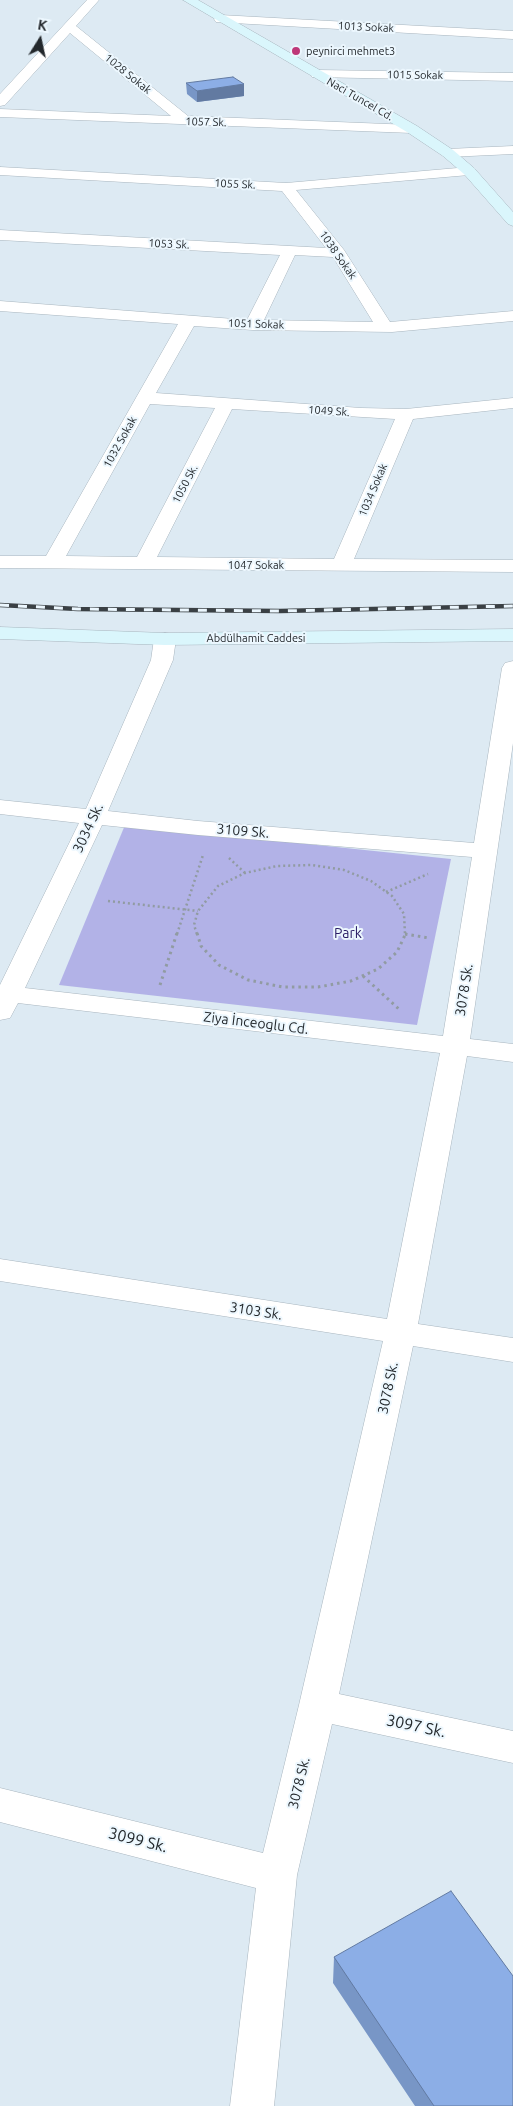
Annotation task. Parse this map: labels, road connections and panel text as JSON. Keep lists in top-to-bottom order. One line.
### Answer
{"streets":{"main road":["Naci Tuncel Cd.","Abdülhamit Caddesi"],"street":["1013 Sokak","1028 Sokak","1015 Sokak","1057 Sk.","1055 Sk.","1053 Sk.","1038 Sokak","1051 Sokak","1049 Sk.","1032 Sokak","1050 Sk.","1034 Sokak","1047 Sokak","3034 Sk.","3109 Sk.","3078 Sk.","Ziya İnceoglu Cd.","3103 Sk.","3097 Sk.","3099 Sk."]},"crossings":[["1013 Sokak","Naci Tuncel Cd."],["1028 Sokak","1057 Sk."],["1015 Sokak","Naci Tuncel Cd."],["Naci Tuncel Cd.","1057 Sk."],["Naci Tuncel Cd.","1055 Sk."],["1055 Sk.","1038 Sokak"],["1053 Sk.","1038 Sokak"],["1038 Sokak","1051 Sokak"],["1051 Sokak","1032 Sokak"],["1049 Sk.","1032 Sokak"],["1049 Sk.","1050 Sk."],["1049 Sk.","1034 Sokak"],["1032 Sokak","1047 Sokak"],["1050 Sk.","1047 Sokak"],["1034 Sokak","1047 Sokak"],["Abdülhamit Caddesi","3034 Sk."],["3034 Sk.","3109 Sk."],["3034 Sk.","Ziya İnceoglu Cd."],["3109 Sk.","3078 Sk."],["3078 Sk.","Ziya İnceoglu Cd."],["3078 Sk.","3103 Sk."],["3078 Sk.","3097 Sk."],["3078 Sk.","3099 Sk."]],"parks":["Park"],"places":["peynirci mehmet3"],"north":"top"}
